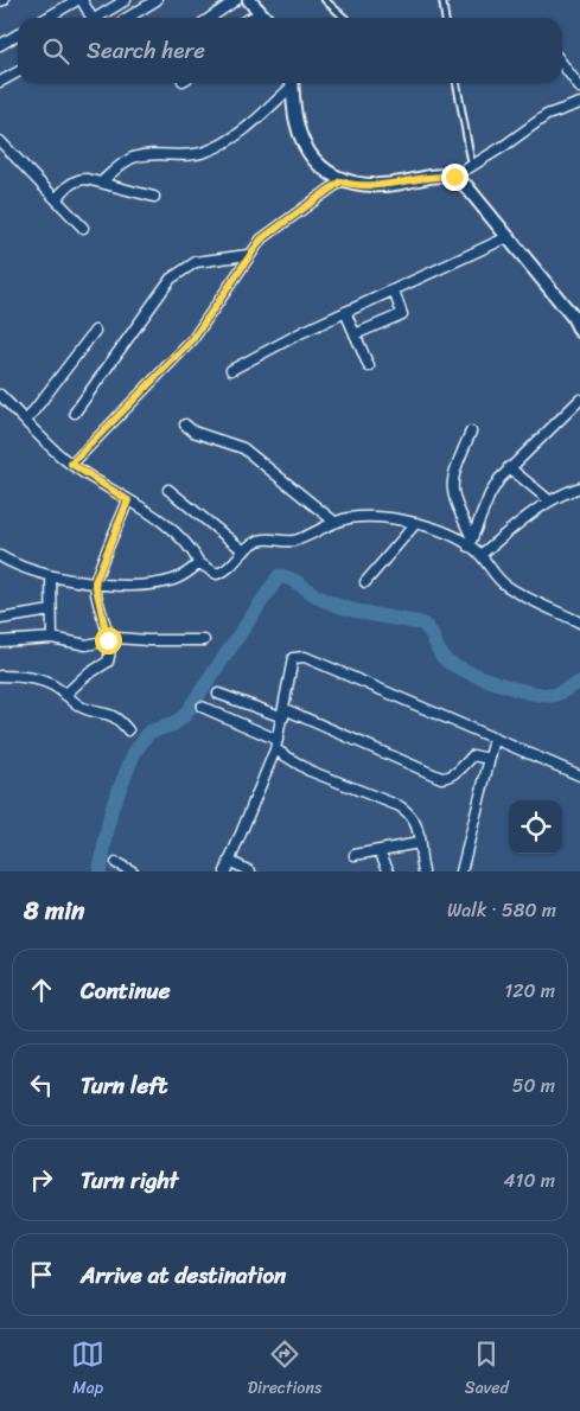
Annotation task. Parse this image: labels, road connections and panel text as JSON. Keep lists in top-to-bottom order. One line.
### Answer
{"page":{"search":"Search here","heading":["8 min","Walk · 580 m"],"list":[["Continue","120 m"],["Turn left","50 m"],["Turn right","410 m"],"Arrive at destination"],"nav":["Map","Directions","Saved"]}}
